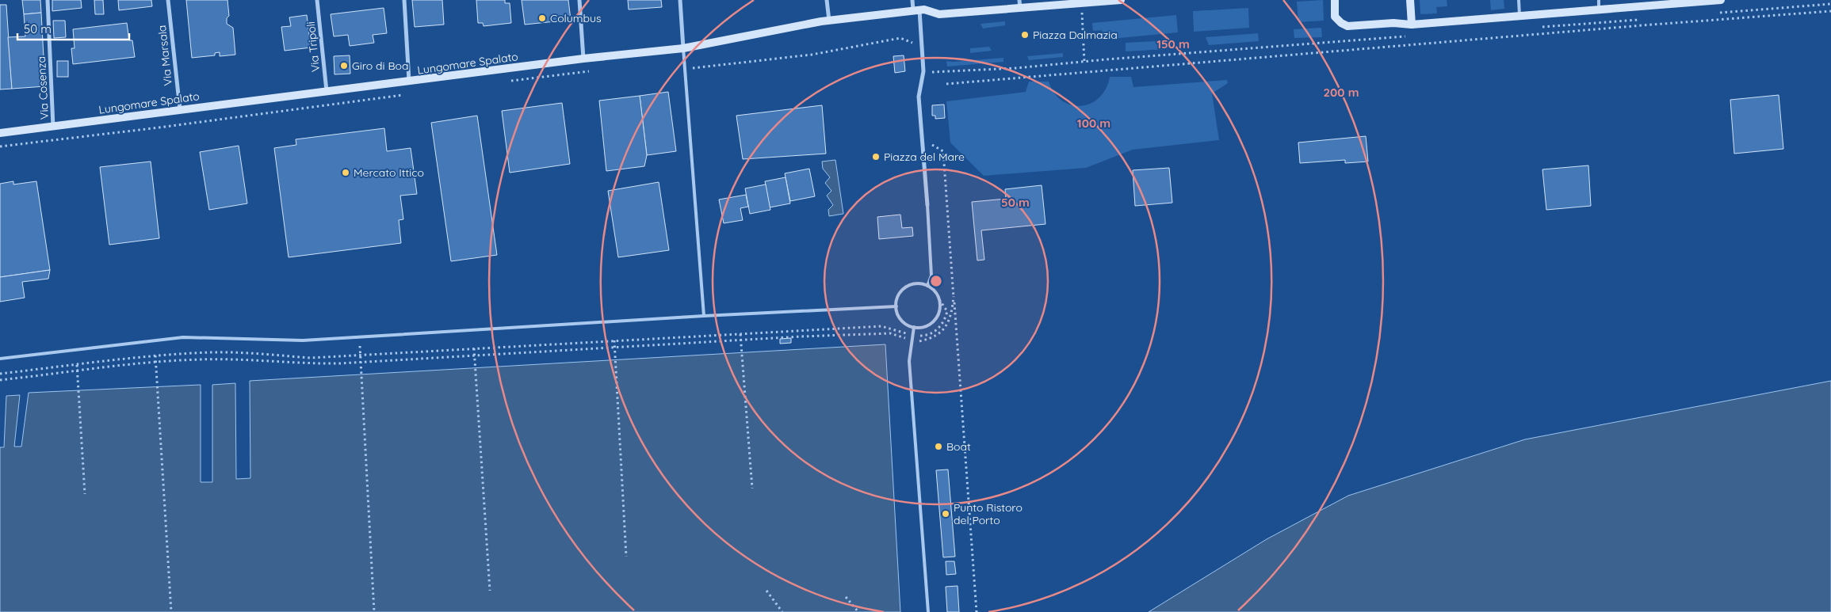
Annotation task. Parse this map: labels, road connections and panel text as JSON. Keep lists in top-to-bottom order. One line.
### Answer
{"streets":{"street":["Via Tripoli","Via Marsala","Lungomare Spalato","Via Cosenza"]},"crossings":[["Via Tripoli","Lungomare Spalato"],["Via Marsala","Lungomare Spalato"],["Lungomare Spalato","Via Cosenza"]],"places":["Columbus","Piazza Dalmazia","Giro di Boa","Piazza del Mare","Mercato Ittico","Boat","Punto Ristoro del Porto"],"scale_bar":"50 m","rings":["150 m","200 m","100 m","50 m"]}
